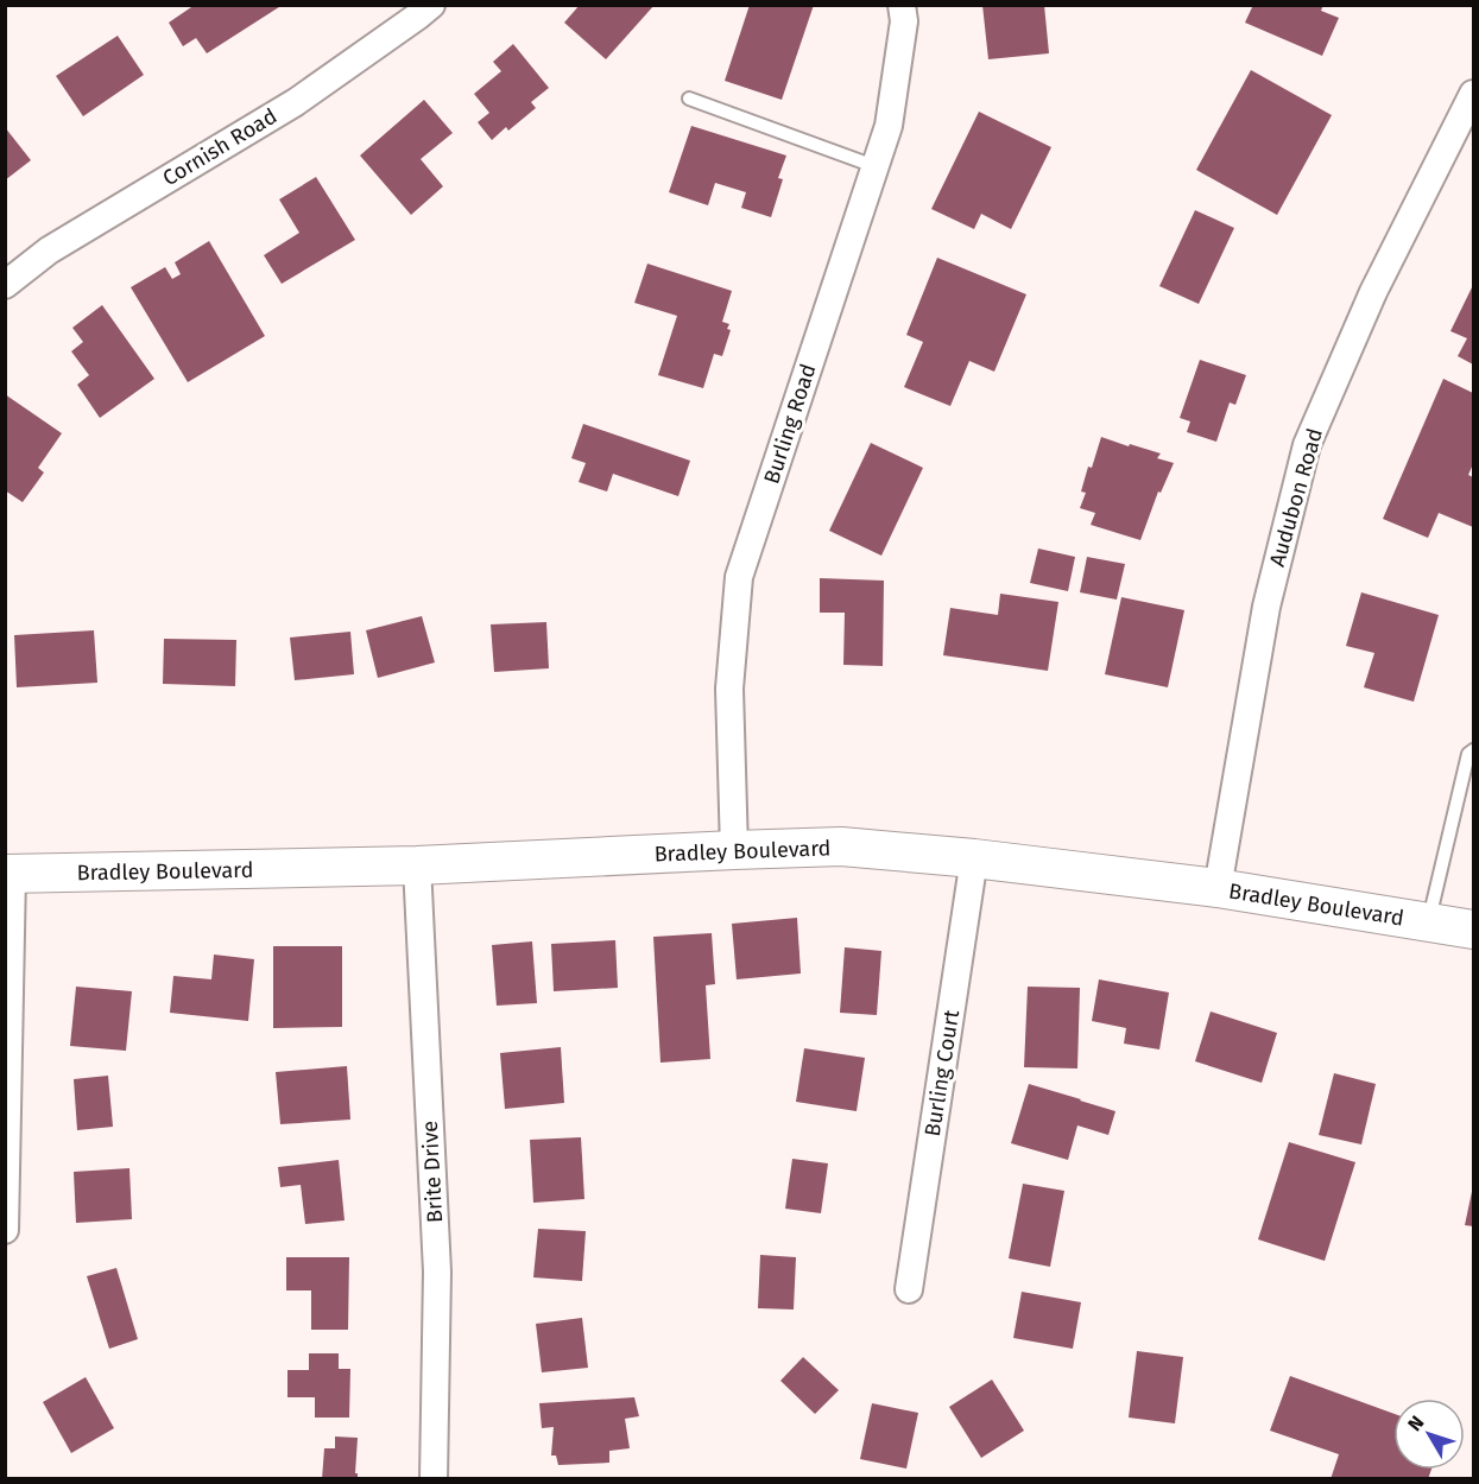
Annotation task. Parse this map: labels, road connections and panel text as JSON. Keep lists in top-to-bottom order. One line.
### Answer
{"streets":{"main road":["Bradley Boulevard"],"street":["Cornish Road","Burling Road","Audubon Road","Burling Court","Brite Drive"]},"crossings":[["Burling Road","Bradley Boulevard"],["Audubon Road","Bradley Boulevard"],["Bradley Boulevard","Burling Court"],["Bradley Boulevard","Brite Drive"]],"north":"top left"}
